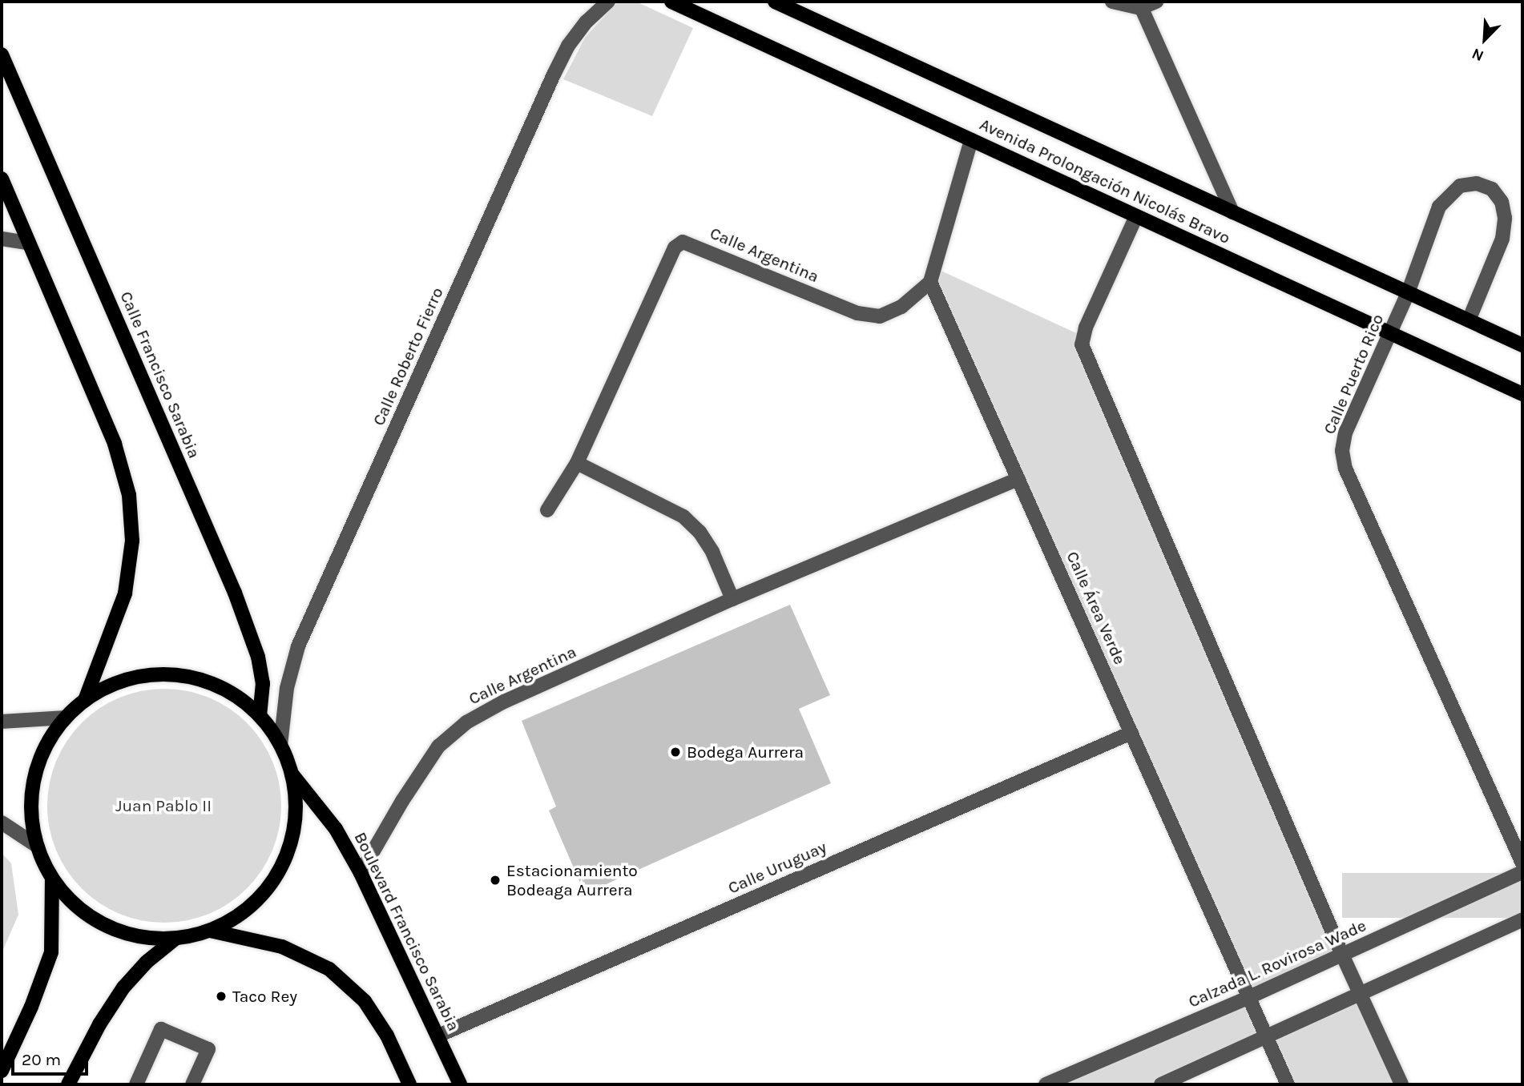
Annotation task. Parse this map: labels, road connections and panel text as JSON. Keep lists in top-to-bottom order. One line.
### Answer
{"streets":{"main road":["Avenida Prolongación Nicolás Bravo","Calle Francisco Sarabia","Boulevard Francisco Sarabia"],"street":["Calle Argentina","Calle Roberto Fierro","Calle Puerto Rico","Calle Área Verde","Calle Uruguay","Calzada L. Rovirosa Wade"]},"crossings":[["Avenida Prolongación Nicolás Bravo","Calle Puerto Rico"],["Calle Argentina","Calle Área Verde"],["Calle Argentina","Boulevard Francisco Sarabia"],["Calle Área Verde","Calle Uruguay"],["Calle Área Verde","Calzada L. Rovirosa Wade"],["Calle Uruguay","Boulevard Francisco Sarabia"]],"parks":["Juan Pablo II"],"places":["Bodega Aurrera","Estacionamiento Bodeaga Aurrera","Taco Rey"],"scale_bar":"20 m","north":"bottom left"}
